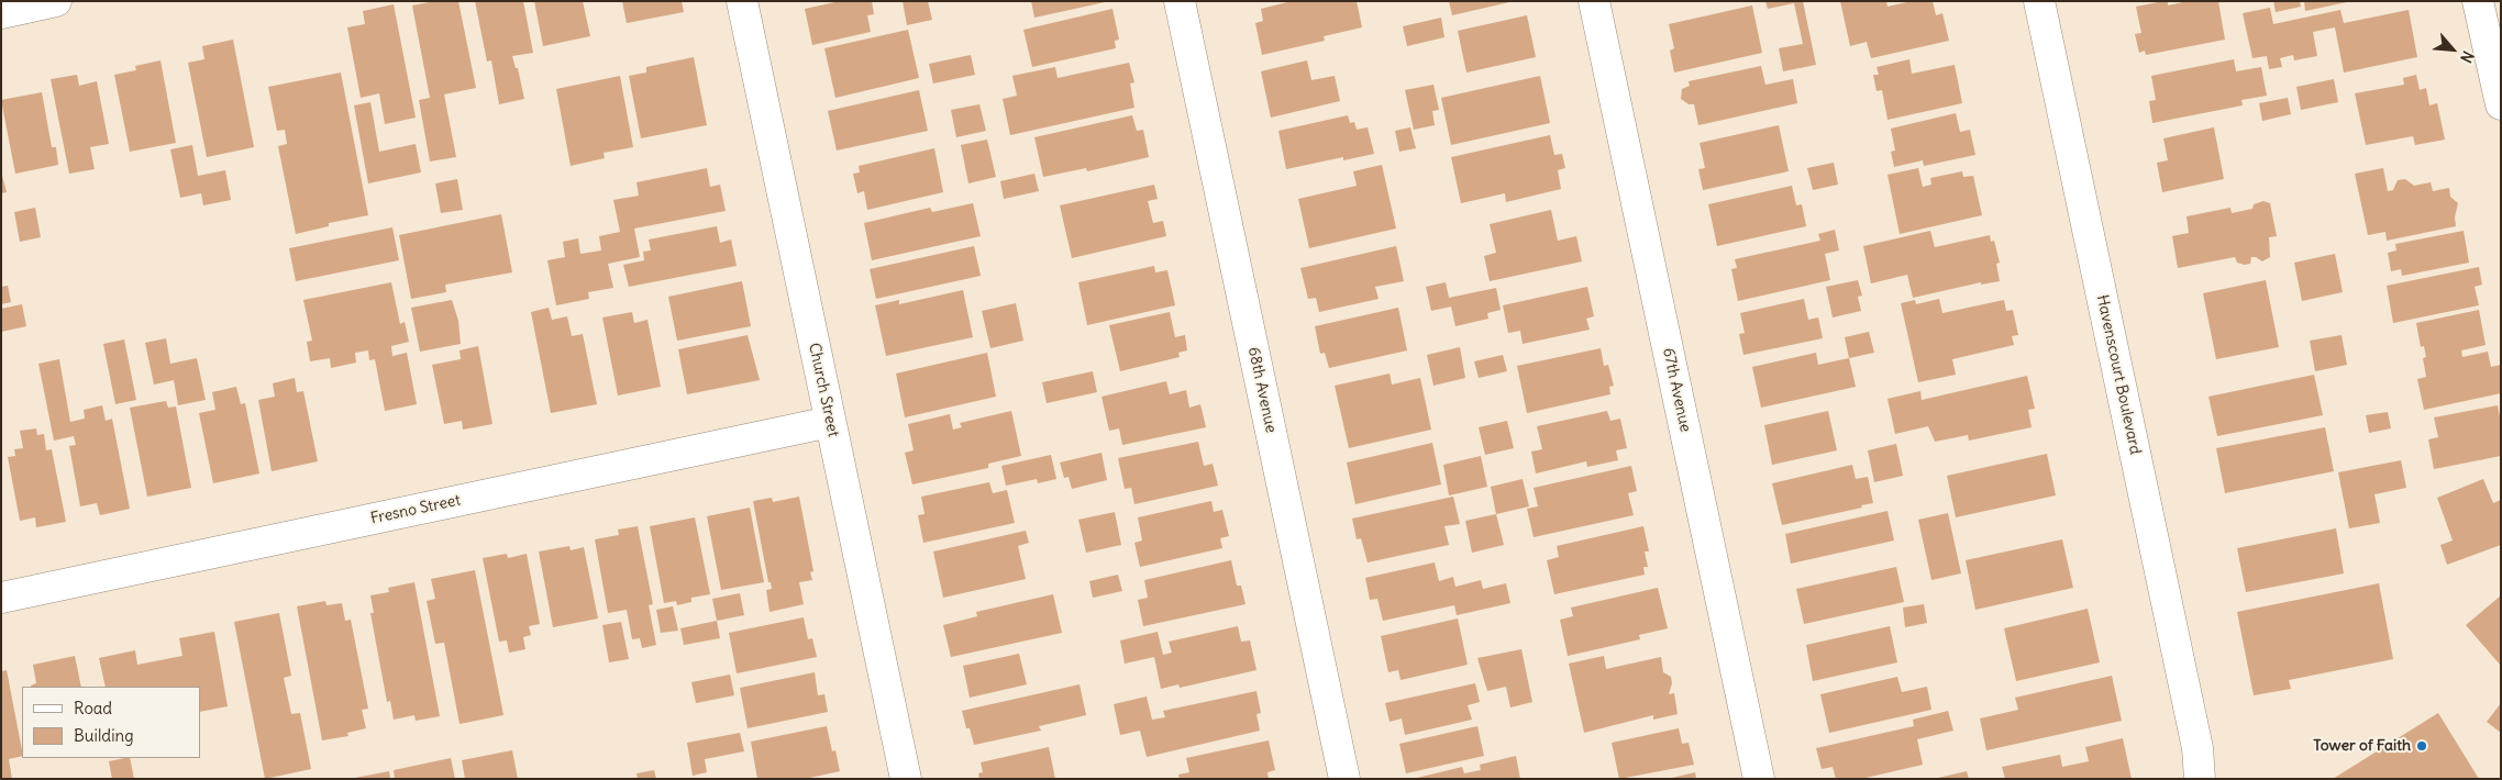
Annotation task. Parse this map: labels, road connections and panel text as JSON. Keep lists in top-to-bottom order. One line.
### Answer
{"streets":{"street":["Havenscourt Boulevard","Church Street","68th Avenue","67th Avenue","Fresno Street"]},"crossings":[["Church Street","Fresno Street"]],"places":["Tower of Faith"],"legend":["Road","Building"],"north":"bottom right"}
